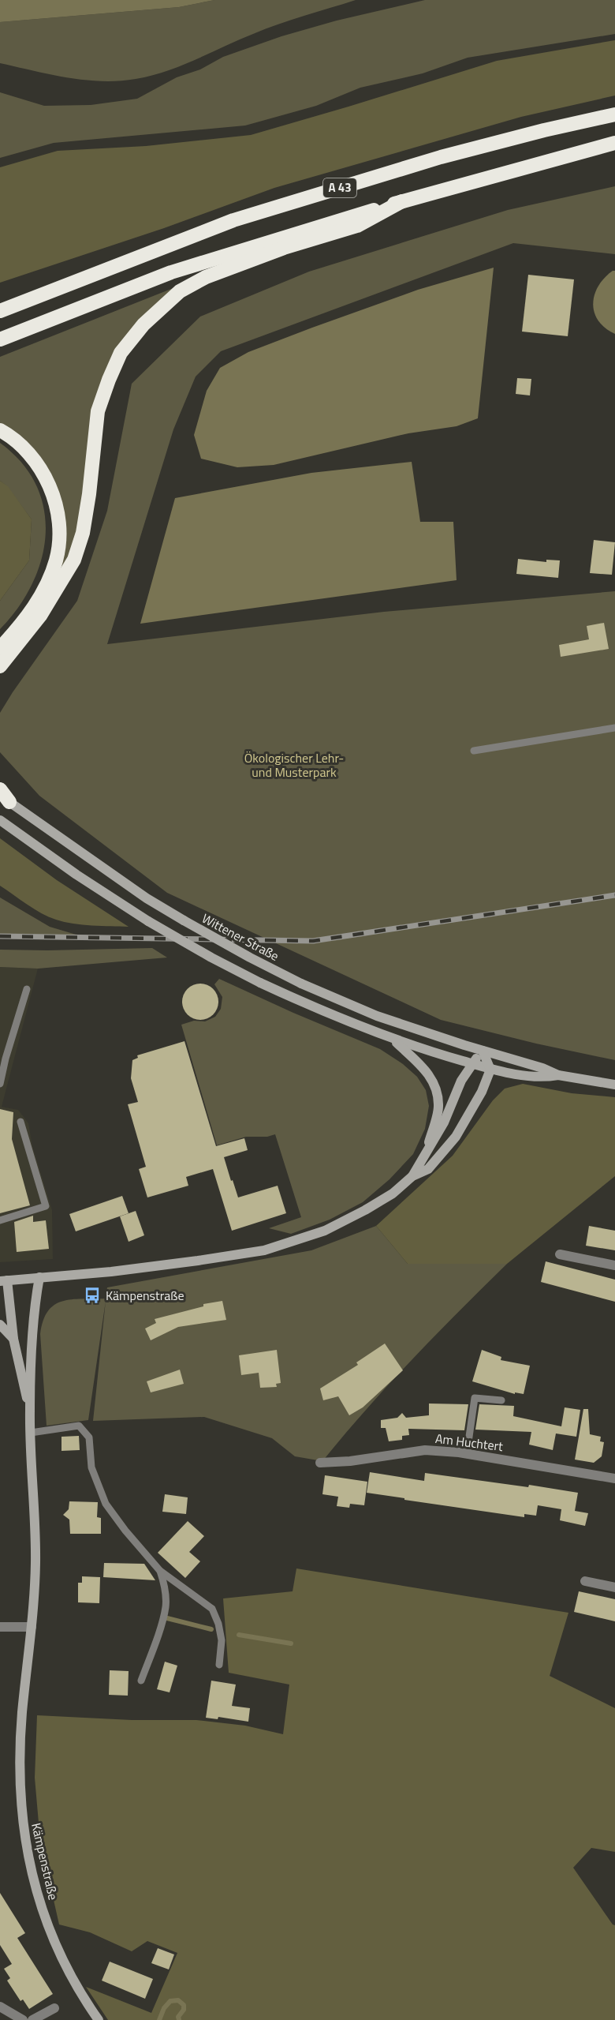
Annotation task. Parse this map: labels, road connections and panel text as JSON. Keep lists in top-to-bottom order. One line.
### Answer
{"streets":{"highway":["A 43"],"main road":["Wittener Straße","Kämpenstraße"],"street":["Am Huchtert"]},"parks":["Ökologischer Lehr- und Musterpark"],"places":{"bus stop":["Kämpenstraße"]}}
